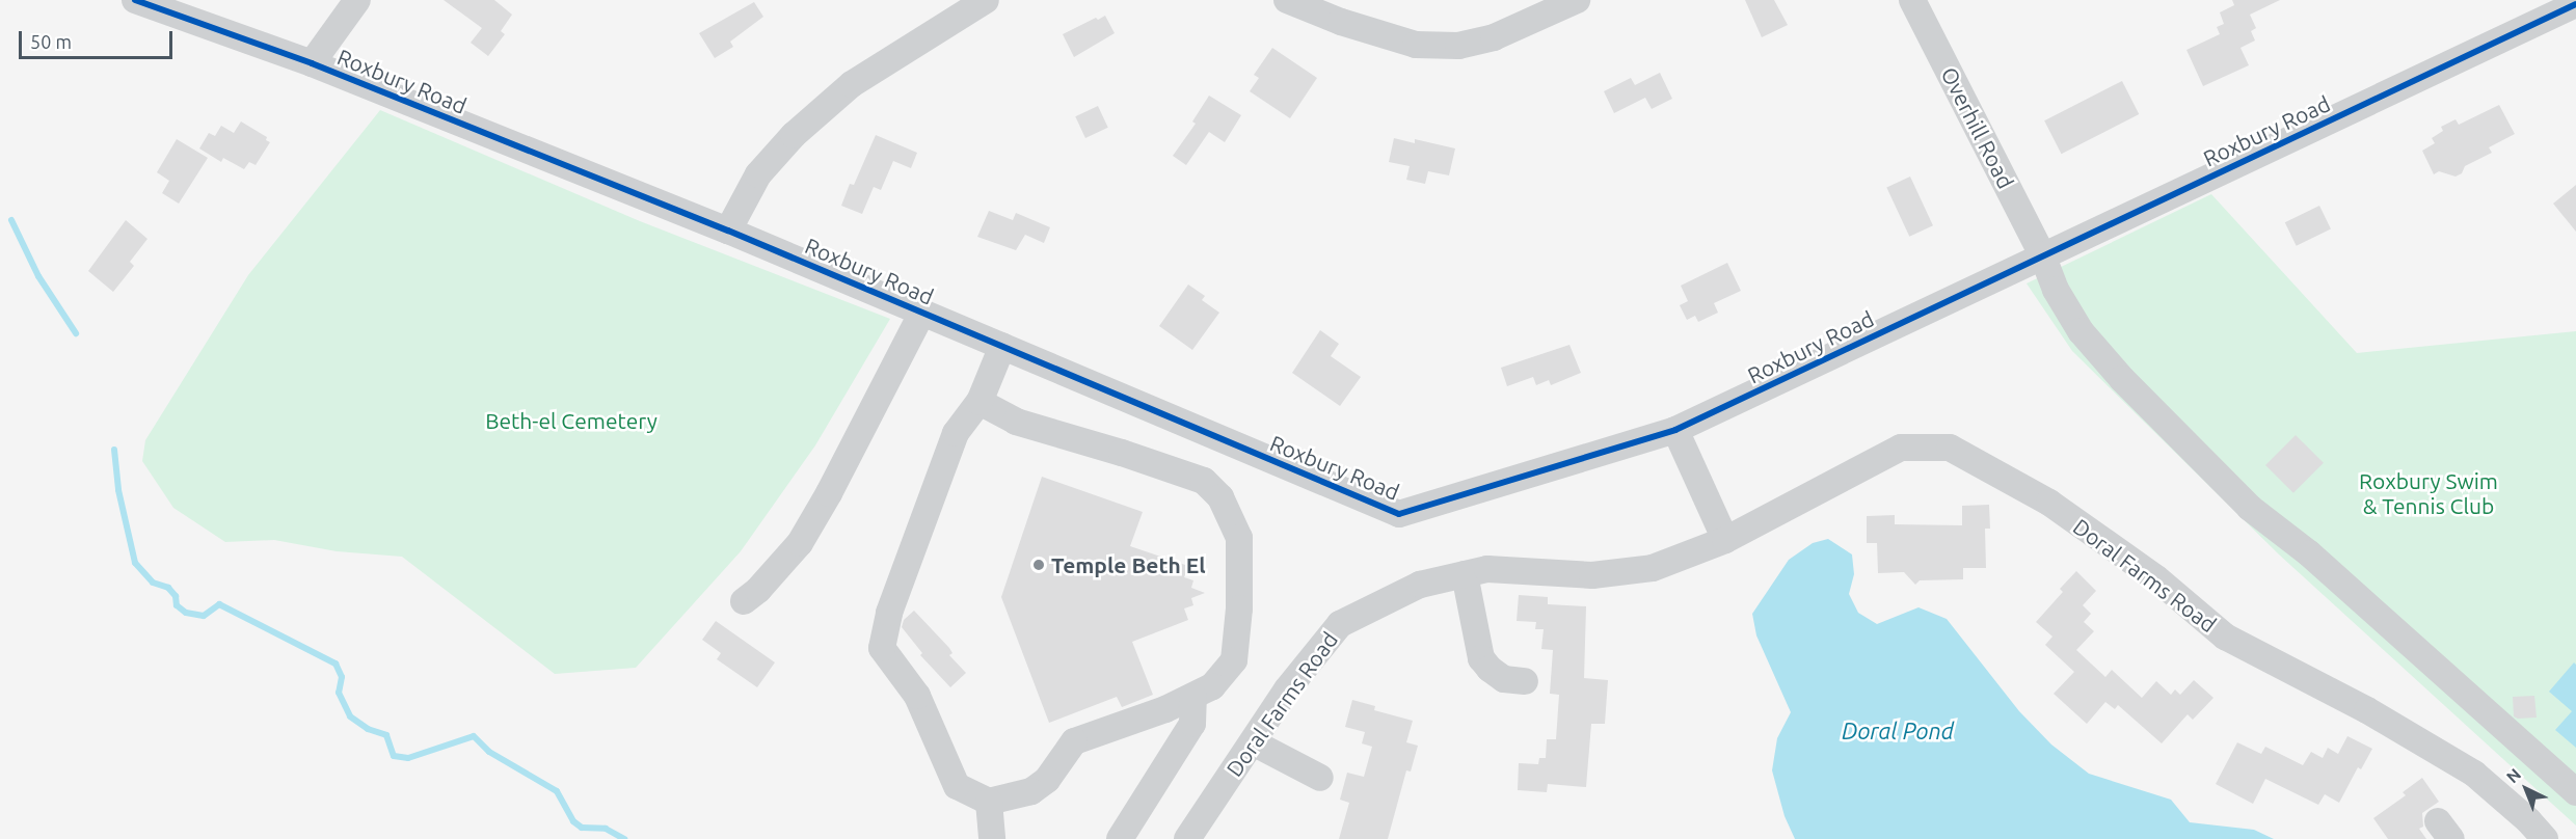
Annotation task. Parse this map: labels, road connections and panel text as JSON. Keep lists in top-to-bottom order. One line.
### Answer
{"streets":{"street":["Roxbury Road","Overhill Road","Doral Farms Road"]},"crossings":[["Roxbury Road","Overhill Road"]],"water":["Doral Pond"],"parks":["Beth-el Cemetery","Roxbury Swim & Tennis Club"],"places":["Temple Beth El"],"scale_bar":"50 m","north":"top left"}
